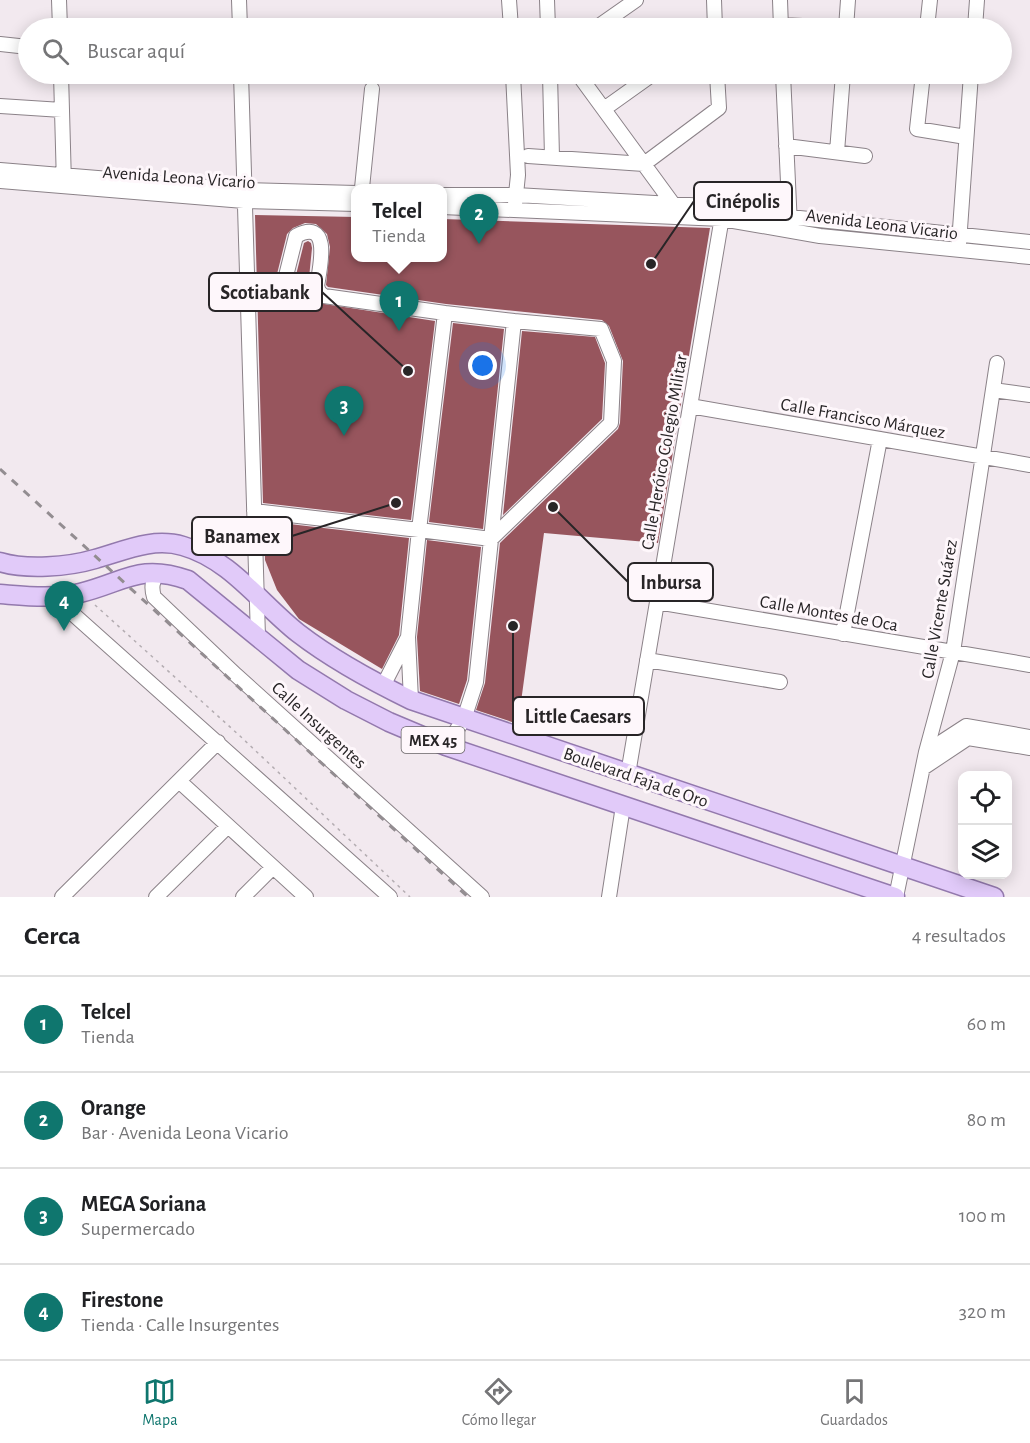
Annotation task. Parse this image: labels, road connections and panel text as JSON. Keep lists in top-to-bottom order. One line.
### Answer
{"streets":{"main road":["MEX 45","Boulevard Faja de Oro"],"street":["Avenida Leona Vicario","Calle Francisco Márquez","Calle Heróico Colegio Militar","Calle Vicente Suárez","Calle Montes de Oca","Calle Insurgentes"]},"crossings":[["Avenida Leona Vicario","Calle Heróico Colegio Militar"],["Calle Francisco Márquez","Calle Heróico Colegio Militar"],["Calle Francisco Márquez","Calle Vicente Suárez"],["Calle Heróico Colegio Militar","Calle Montes de Oca"],["Calle Heróico Colegio Militar","Boulevard Faja de Oro"],["Calle Vicente Suárez","Calle Montes de Oca"],["Calle Vicente Suárez","Boulevard Faja de Oro"],["Calle Insurgentes","Boulevard Faja de Oro"]],"places":["Cinépolis","Scotiabank","Banamex","Inbursa","Little Caesars"],"page":{"search":"Buscar aquí","popup":["Telcel","Tienda"],"pins":["2","1","3","4"],"heading":["Cerca","4 resultados"],"list":[{"mark":"1","name":"Telcel","note":"Tienda","value":"60 m"},{"mark":"2","name":"Orange","note":"Bar · Avenida Leona Vicario","value":"80 m"},{"mark":"3","name":"MEGA Soriana","note":"Supermercado","value":"100 m"},{"mark":"4","name":"Firestone","note":"Tienda · Calle Insurgentes","value":"320 m"}],"nav":["Mapa","Cómo llegar","Guardados"]}}
